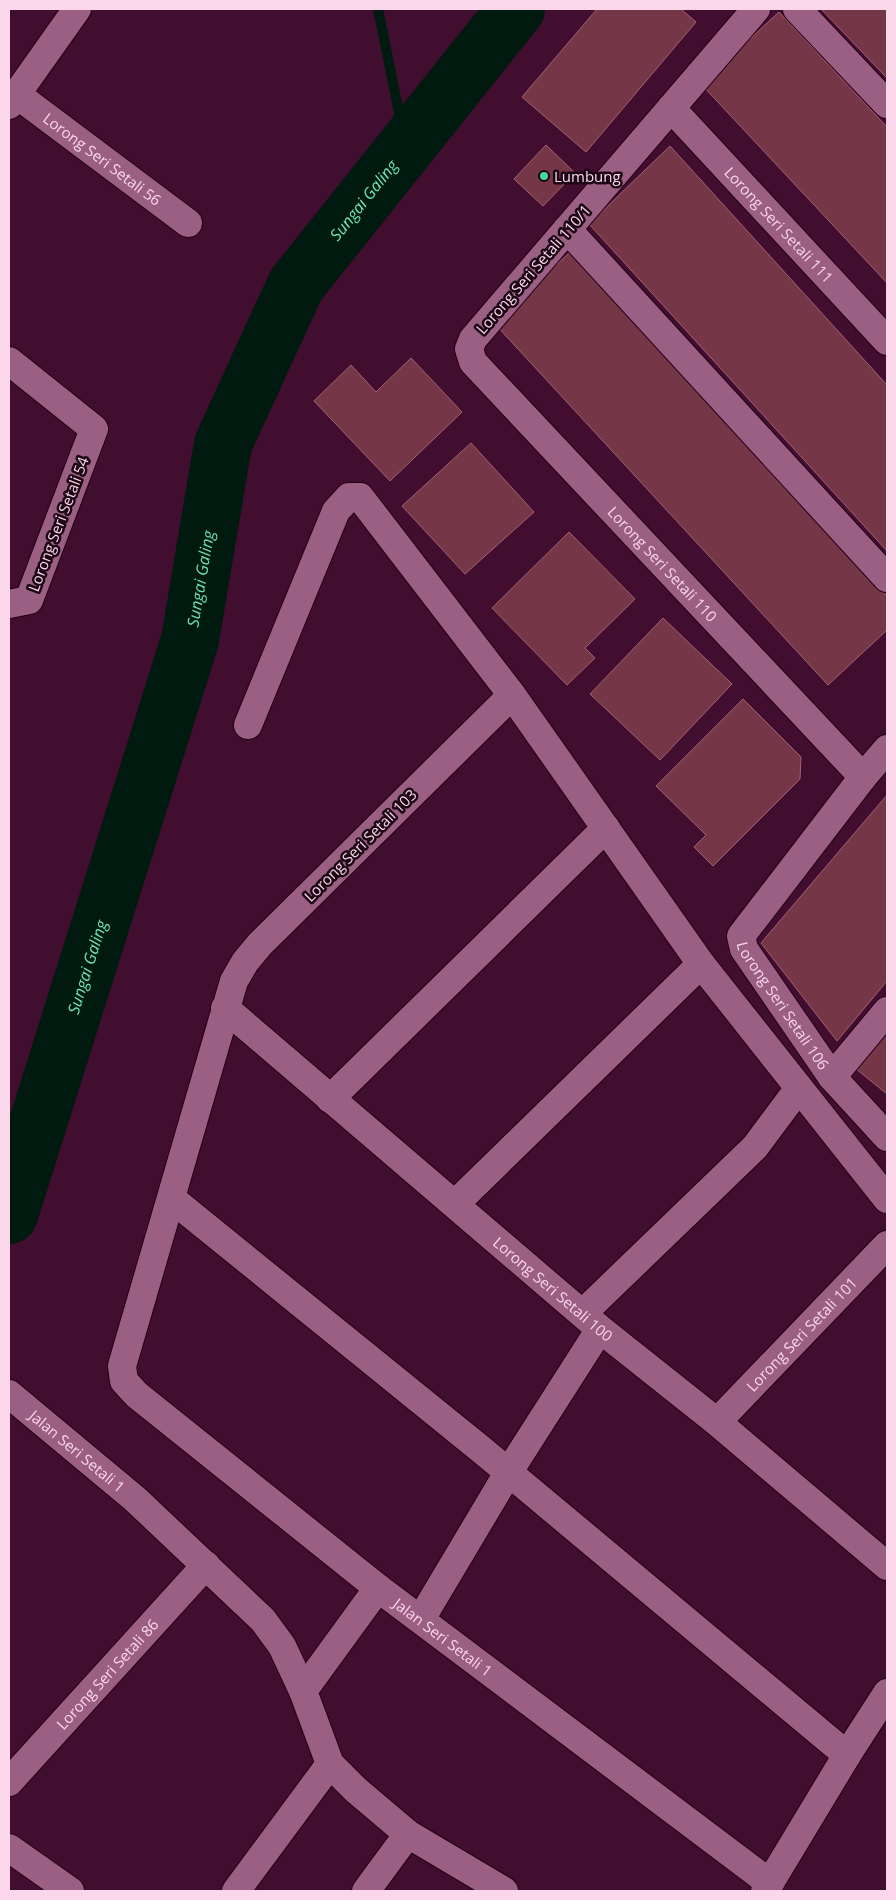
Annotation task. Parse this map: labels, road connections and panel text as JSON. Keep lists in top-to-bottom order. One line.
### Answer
{"streets":{"street":["Lorong Seri Setali 56","Lorong Seri Setali 111","Lorong Seri Setali 110/1","Lorong Seri Setali 54","Lorong Seri Setali 110","Lorong Seri Setali 103","Lorong Seri Setali 106","Lorong Seri Setali 100","Lorong Seri Setali 101","Jalan Seri Setali 1","Lorong Seri Setali 86"]},"crossings":[["Lorong Seri Setali 111","Lorong Seri Setali 110/1"],["Lorong Seri Setali 110/1","Lorong Seri Setali 110"],["Lorong Seri Setali 110","Lorong Seri Setali 106"],["Lorong Seri Setali 103","Lorong Seri Setali 100"],["Lorong Seri Setali 103","Jalan Seri Setali 1"],["Lorong Seri Setali 100","Lorong Seri Setali 101"],["Jalan Seri Setali 1","Lorong Seri Setali 86"]],"water":["Sungai Galing"],"places":["Lumbung"]}
